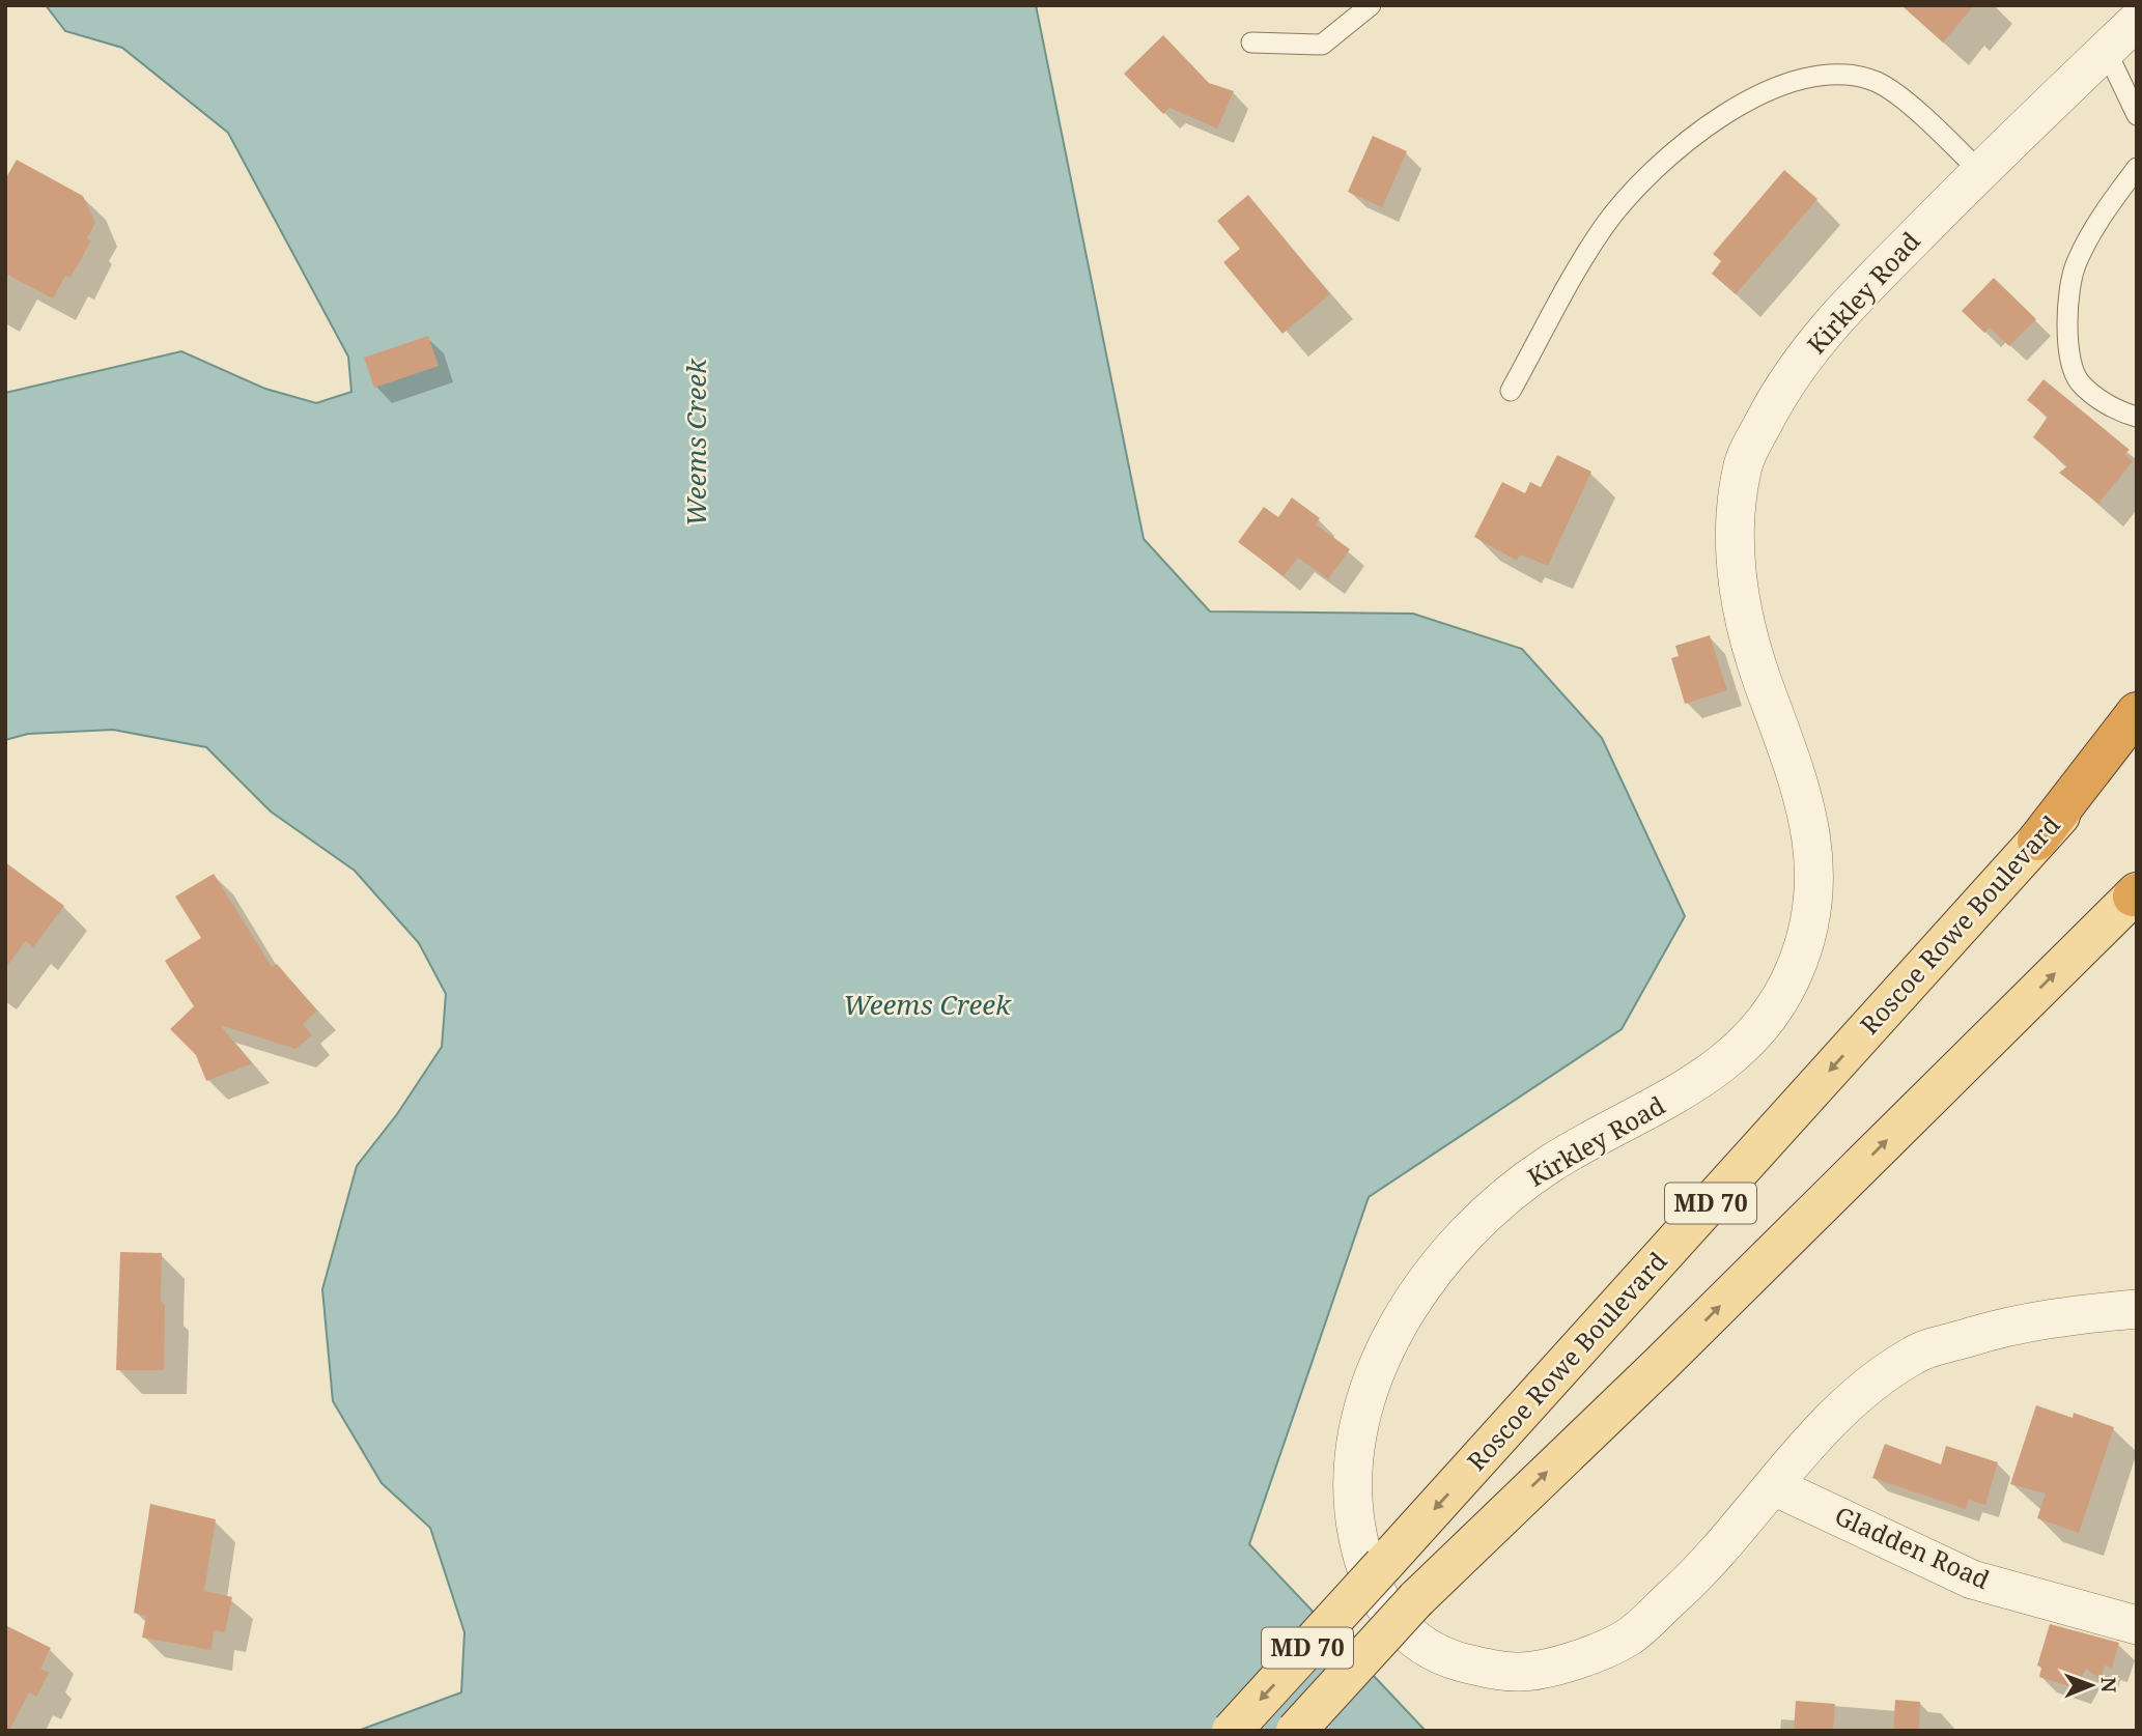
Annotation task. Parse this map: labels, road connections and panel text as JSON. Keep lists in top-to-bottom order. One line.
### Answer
{"streets":{"main road":["Roscoe Rowe Boulevard","MD 70"],"street":["Kirkley Road","Gladden Road"]},"crossings":[["Kirkley Road","Gladden Road"]],"water":["Weems Creek"],"north":"right"}
